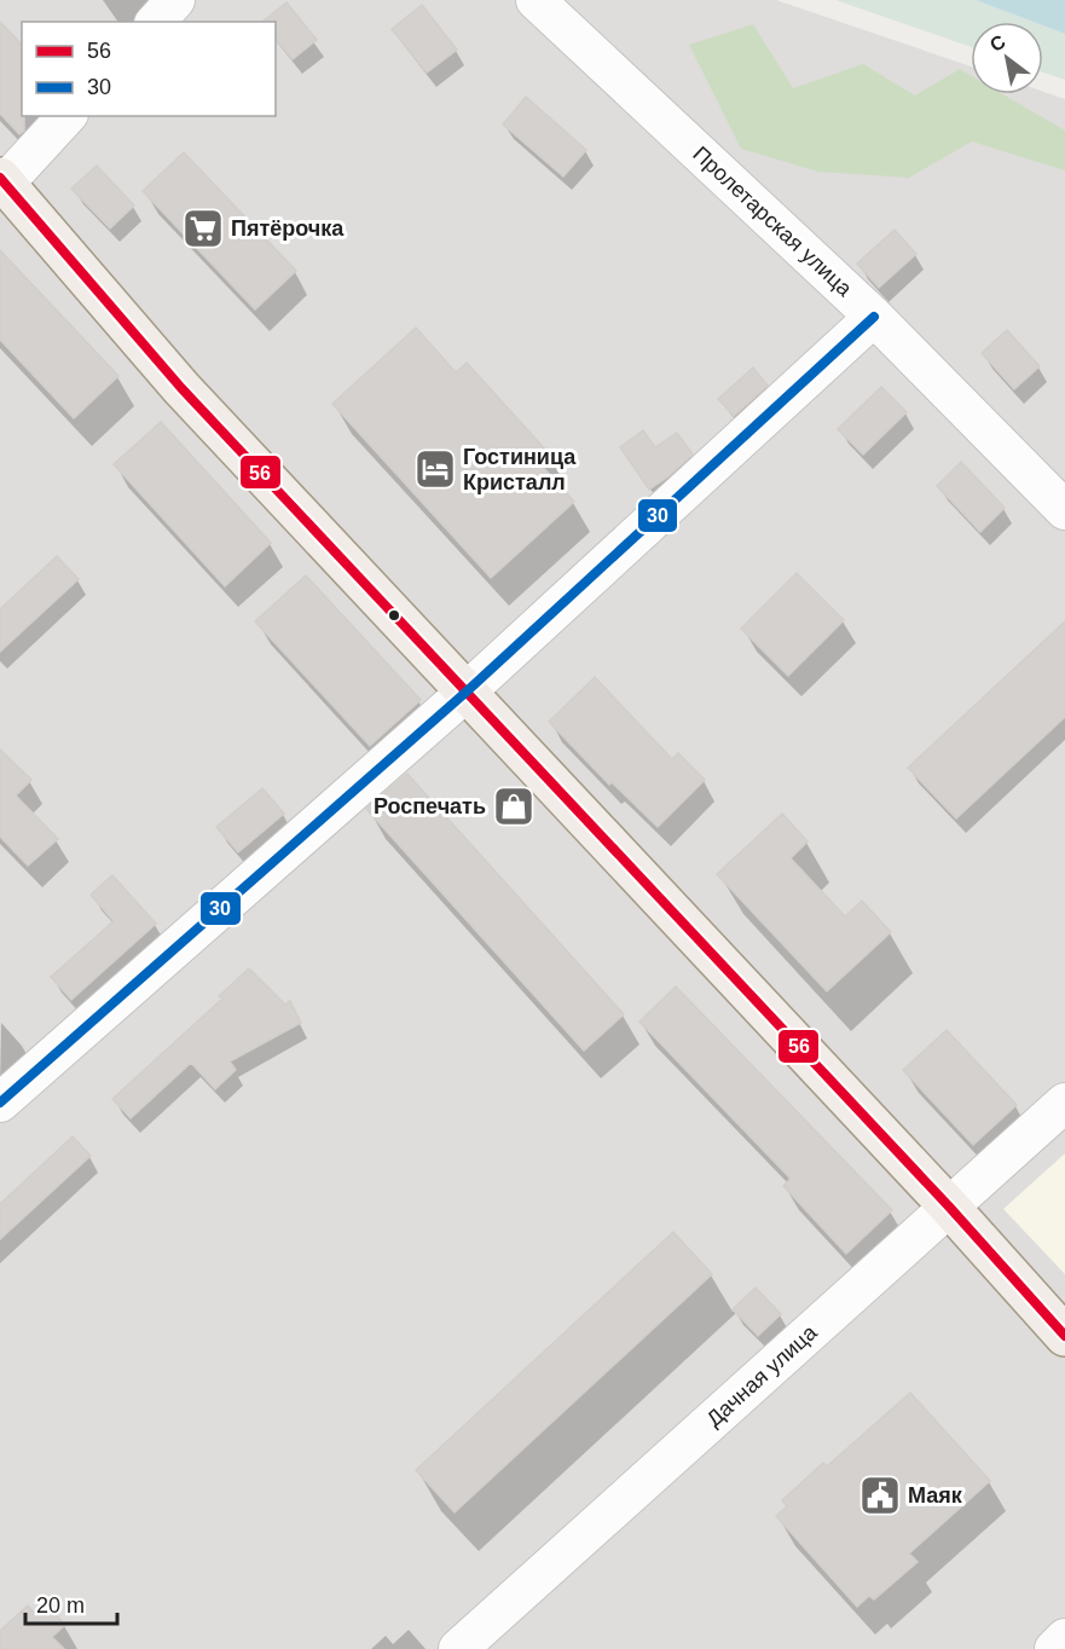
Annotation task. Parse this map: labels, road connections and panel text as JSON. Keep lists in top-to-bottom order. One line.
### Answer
{"streets":{"street":["Пролетарская улица","Дачная улица"]},"places":{"supermarket":["Пятёрочка"],"hotel":["Гостиница Кристалл"],"shop":["Роспечать"],"public building":["Маяк"]},"lines":["transit line 56","transit line 30"],"legend":["56","30"],"scale_bar":"20 m","north":"top left"}
